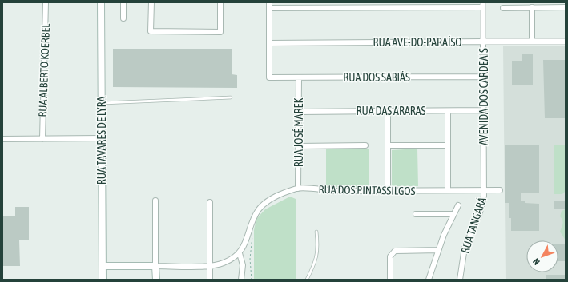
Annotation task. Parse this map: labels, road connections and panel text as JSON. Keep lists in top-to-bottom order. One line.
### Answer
{"streets":{"main road":["RUA TAVARES DE LYRA"],"street":["RUA AVE-DO-PARAÍSO","RUA ALBERTO KOERBEL","RUA DOS SABIÁS","AVENIDA DOS CARDEAIS","RUA DAS ARARAS","RUA JOSÉ MAREK","RUA DOS PINTASSILGOS","RUA TANGARÁ"]},"crossings":[["RUA AVE-DO-PARAÍSO","RUA DOS SABIÁS"],["RUA AVE-DO-PARAÍSO","AVENIDA DOS CARDEAIS"],["RUA DOS SABIÁS","AVENIDA DOS CARDEAIS"],["RUA DOS SABIÁS","RUA JOSÉ MAREK"],["AVENIDA DOS CARDEAIS","RUA DAS ARARAS"],["AVENIDA DOS CARDEAIS","RUA DOS PINTASSILGOS"],["AVENIDA DOS CARDEAIS","RUA TANGARÁ"],["RUA DAS ARARAS","RUA JOSÉ MAREK"],["RUA JOSÉ MAREK","RUA DOS PINTASSILGOS"],["RUA DOS PINTASSILGOS","RUA TANGARÁ"]],"north":"bottom left"}
